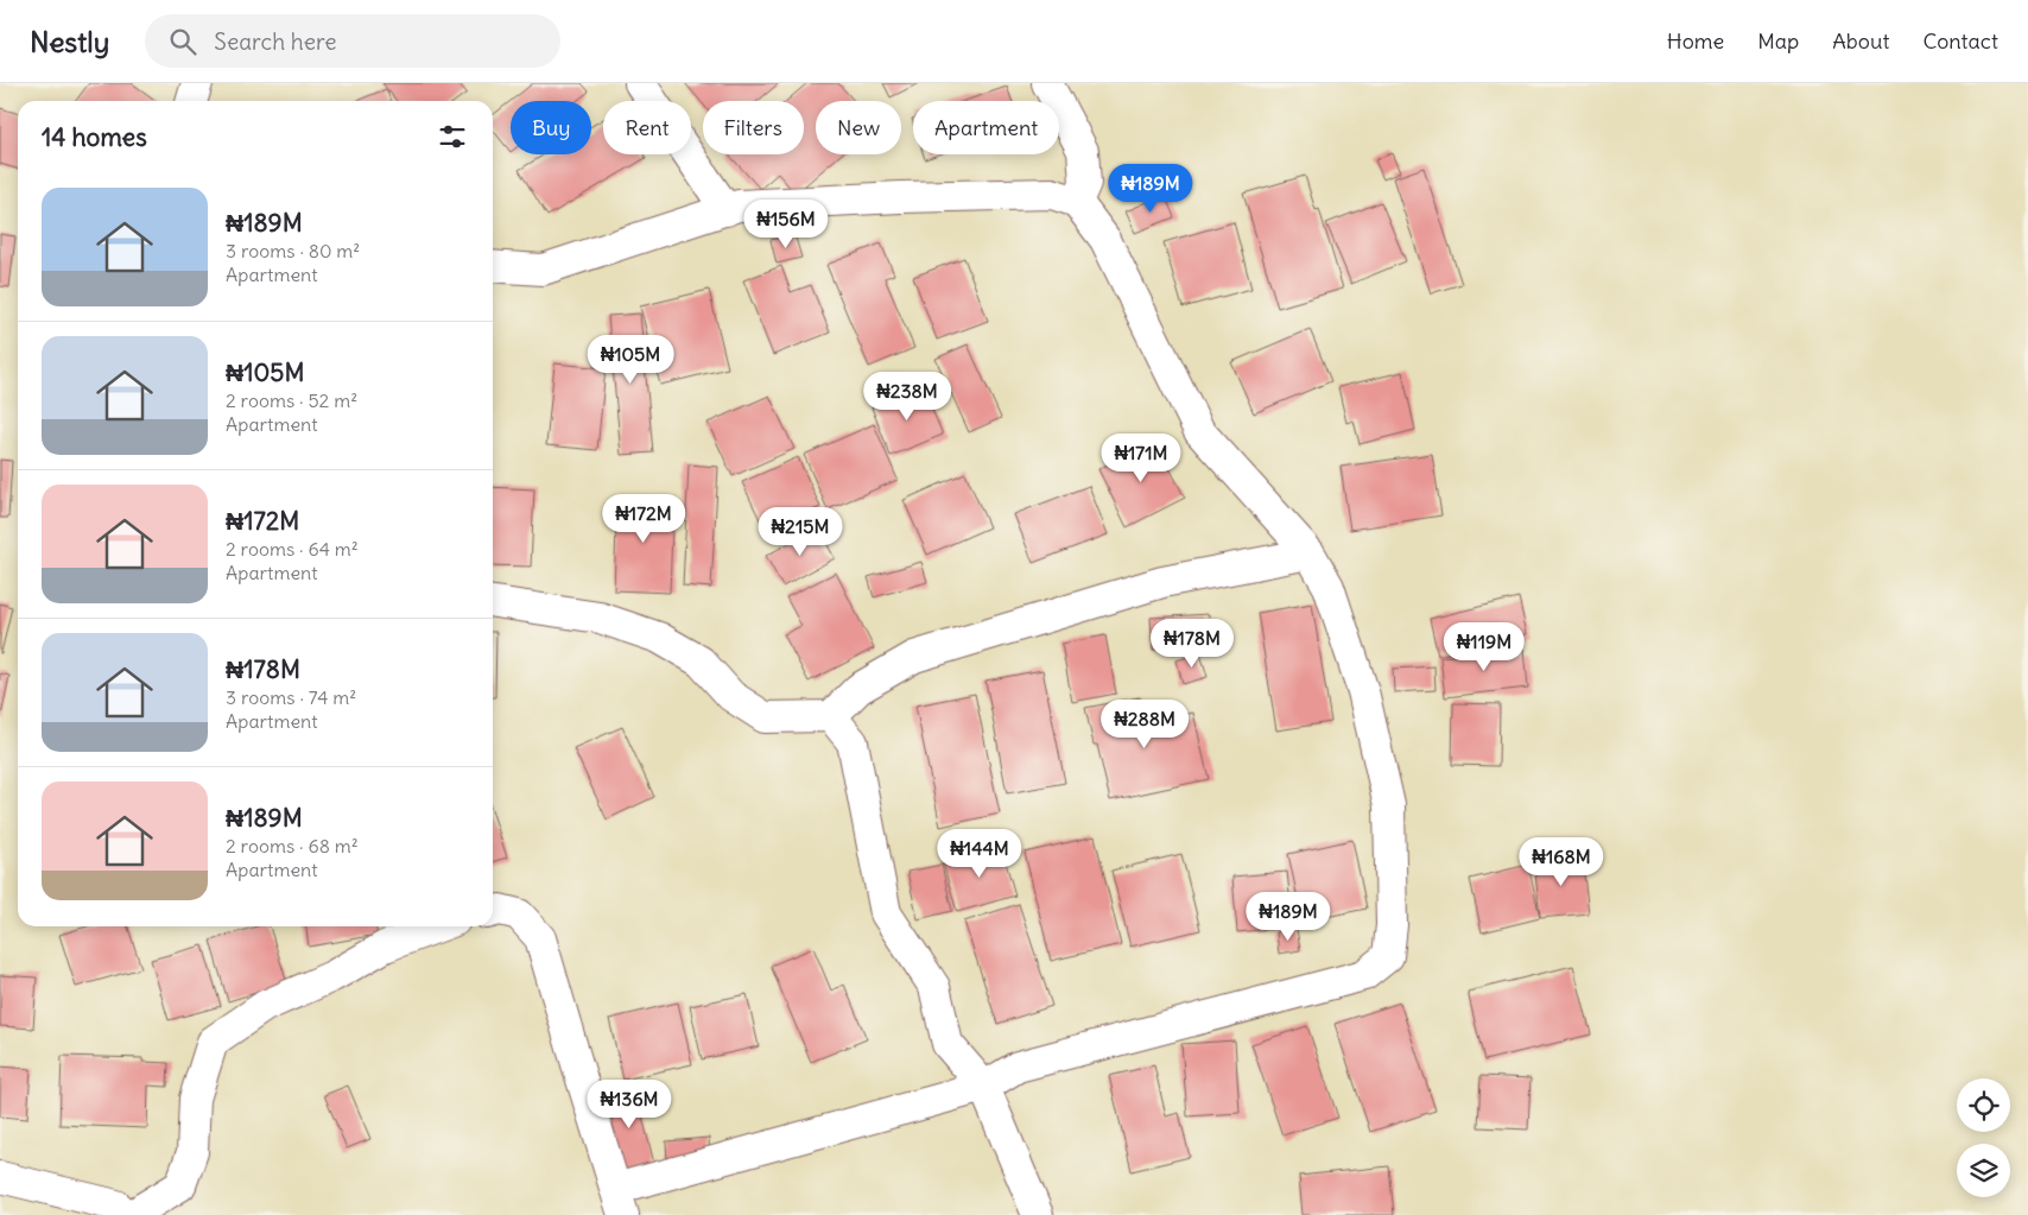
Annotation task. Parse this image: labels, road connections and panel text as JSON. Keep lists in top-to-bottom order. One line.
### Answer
{"page":{"header":"Nestly","search":"Search here","nav":["Home","Map","About","Contact"],"chip":["Buy","Rent","Filters","New","Apartment"],"heading":"14 homes","price":["₦189M","₦156M","₦105M","₦238M","₦171M","₦172M","₦215M","₦178M","₦119M","₦288M","₦144M","₦168M","₦189M","₦136M"],"list":[{"name":"₦189M","note":"3 rooms · 80 m² · Apartment"},{"name":"₦105M","note":"2 rooms · 52 m² · Apartment"},{"name":"₦172M","note":"2 rooms · 64 m² · Apartment"},{"name":"₦178M","note":"3 rooms · 74 m² · Apartment"},{"name":"₦189M","note":"2 rooms · 68 m² · Apartment"}]}}
